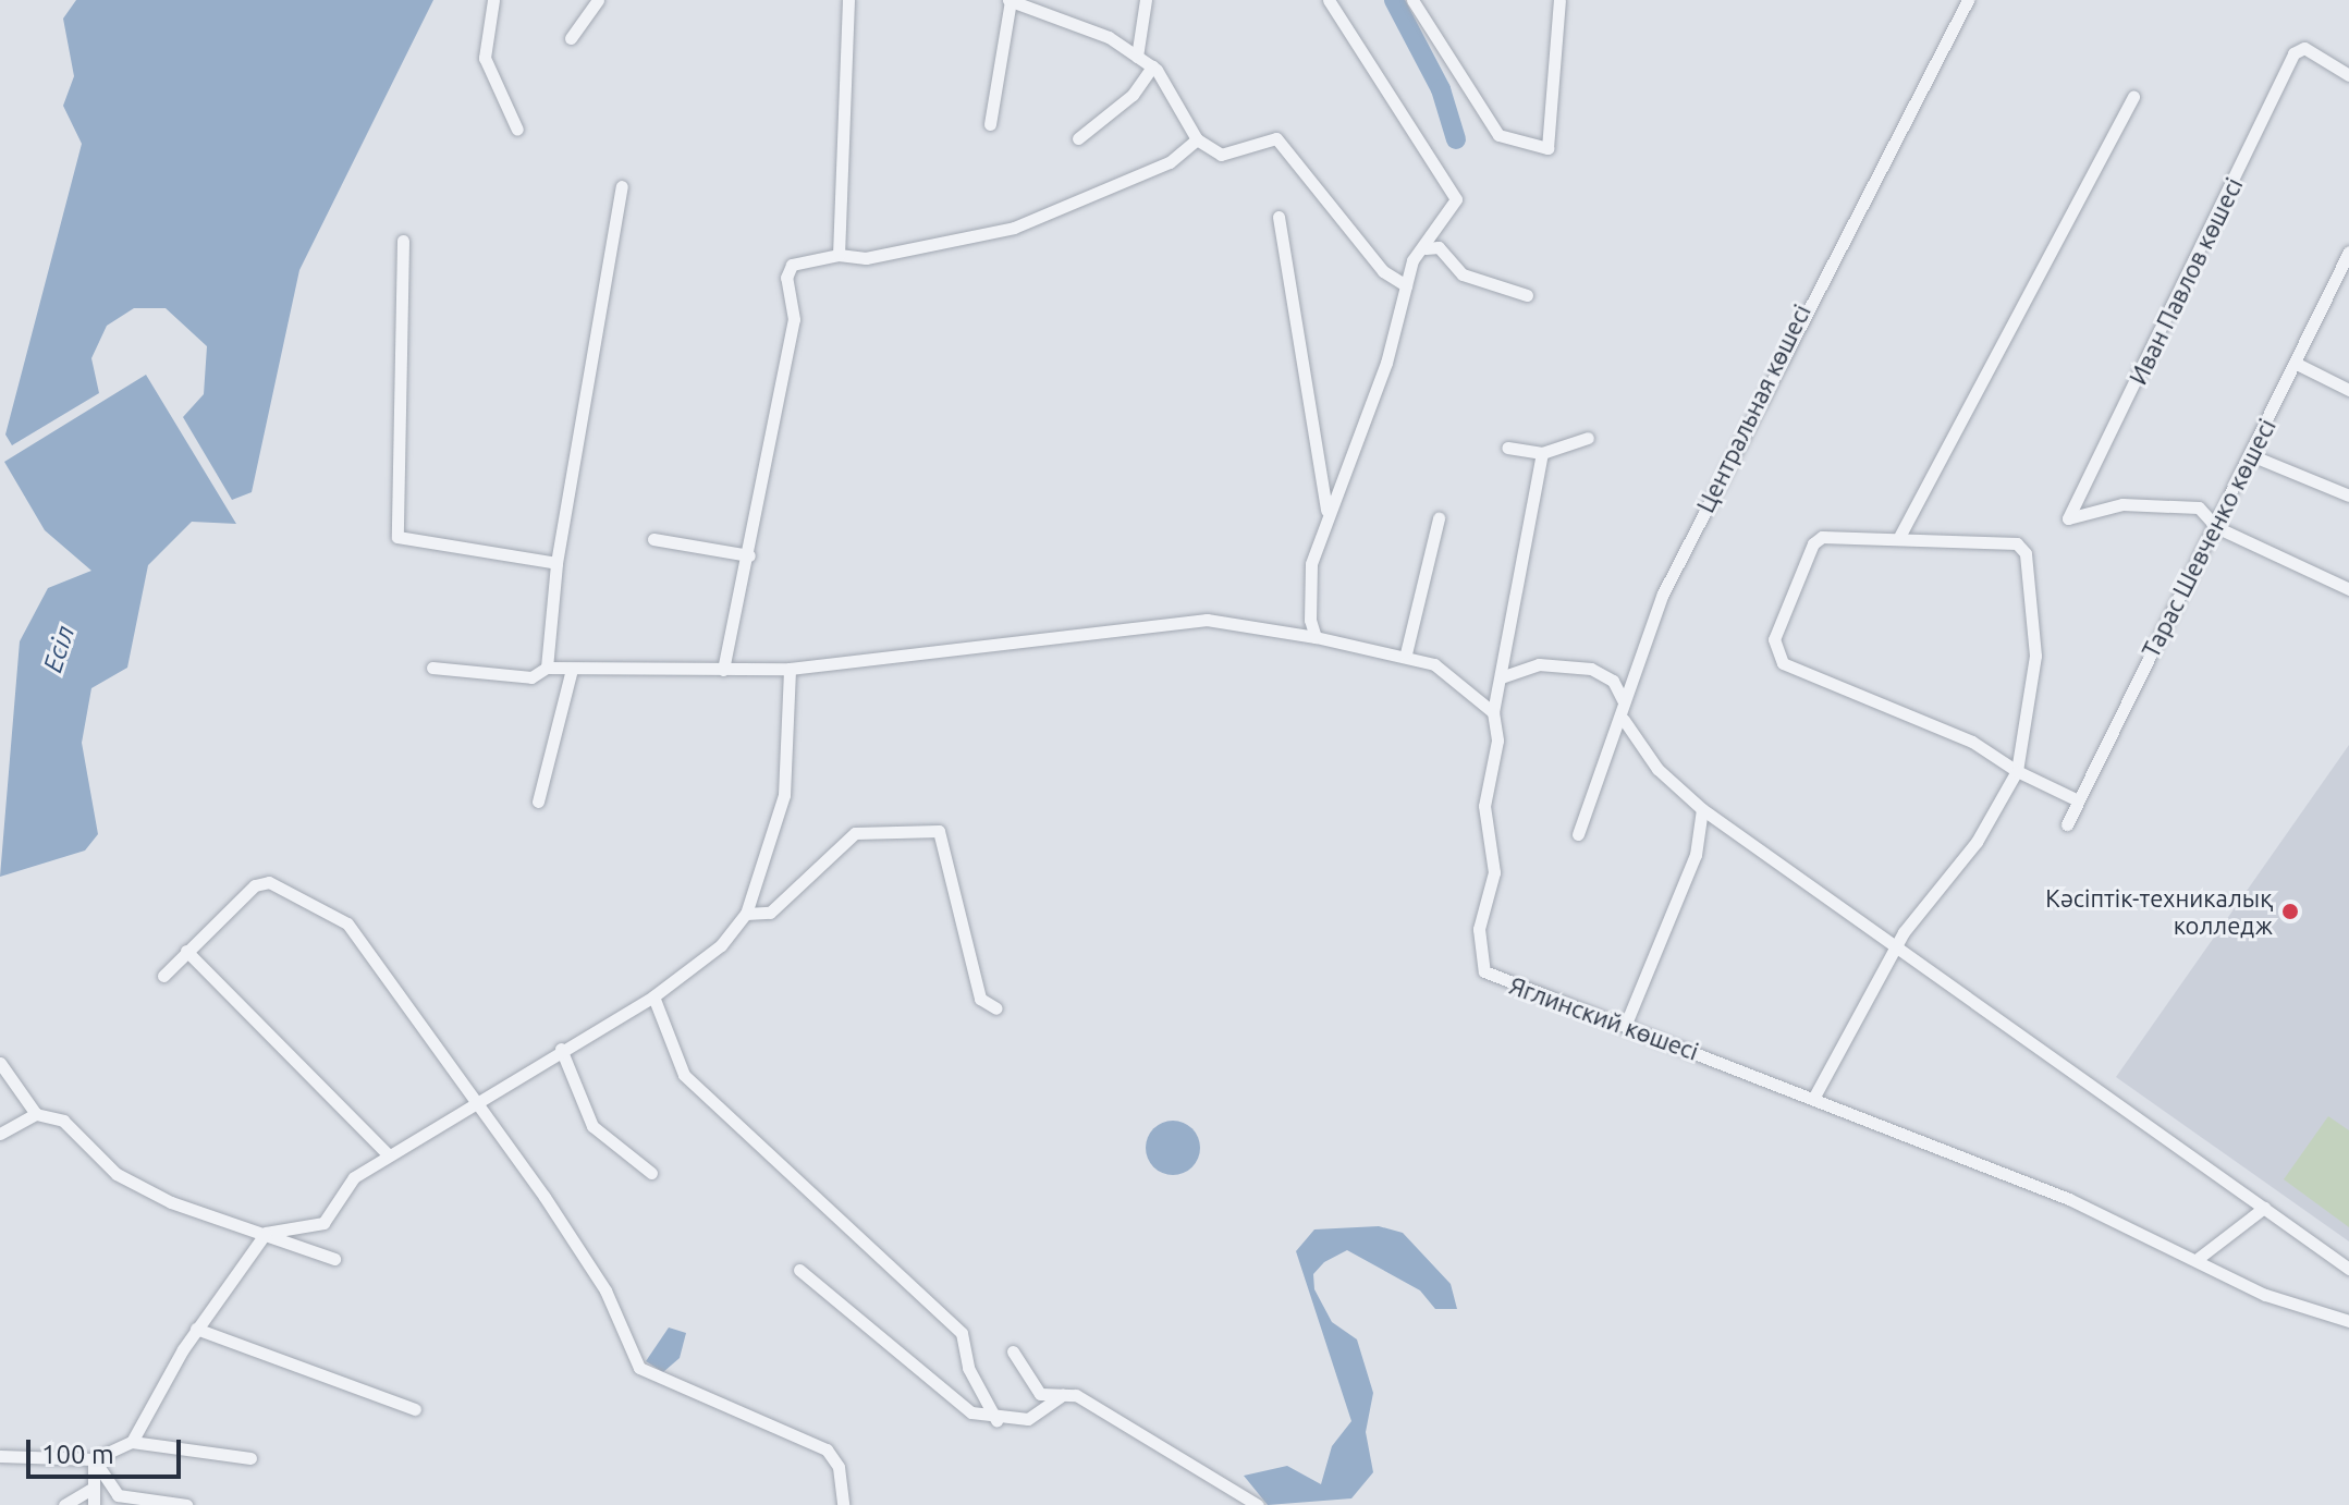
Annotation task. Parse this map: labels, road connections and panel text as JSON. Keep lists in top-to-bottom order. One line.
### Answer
{"streets":{"street":["Иван Павлов көшесі","Центральная көшесі","Тарас Шевченко көшесі","Яглинский көшесі"]},"crossings":[["Иван Павлов көшесі","Тарас Шевченко көшесі"]],"water":["Есіл"],"places":["Кәсіптік-техникалық колледж"],"scale_bar":"100 m"}
